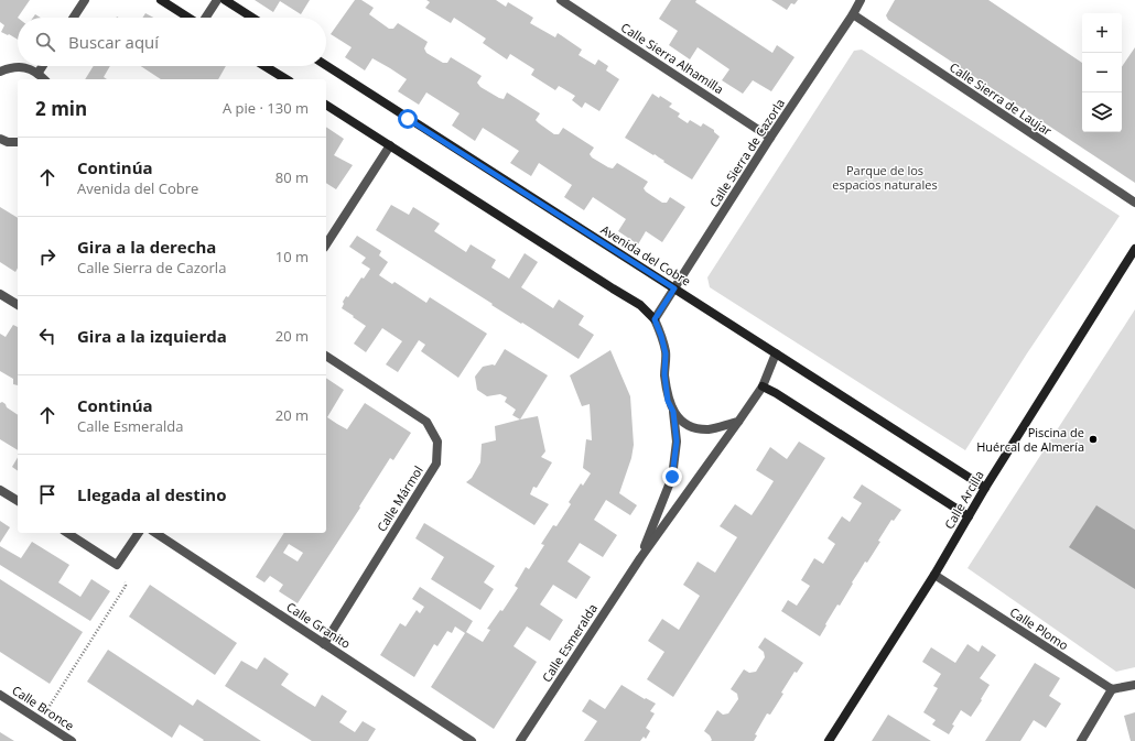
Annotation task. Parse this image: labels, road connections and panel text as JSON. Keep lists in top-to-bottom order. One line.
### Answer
{"streets":{"street":["Calle Sierra Alhamilla","Calle Sierra de Laujar","Calle Sierra de Cazorla","Avenida del Cobre","Calle Mármol","Calle Arcilla","Calle Granito","Calle Plomo","Calle Esmeralda","Calle Bronce"]},"crossings":[["Calle Sierra Alhamilla","Calle Sierra de Cazorla"],["Calle Sierra de Laujar","Calle Sierra de Cazorla"],["Calle Sierra de Cazorla","Avenida del Cobre"],["Calle Sierra de Cazorla","Calle Esmeralda"],["Avenida del Cobre","Calle Arcilla"],["Avenida del Cobre","Calle Esmeralda"],["Calle Mármol","Calle Granito"],["Calle Arcilla","Calle Plomo"]],"parks":["Parque de los espacios naturales"],"places":["Piscina de Huércal de Almería"],"page":{"map_buttons":["+","−"],"search":"Buscar aquí","heading":["2 min","A pie · 130 m"],"list":[["Continúa","Avenida del Cobre","80 m"],["Gira a la derecha","Calle Sierra de Cazorla","10 m"],["Gira a la izquierda","20 m"],["Continúa","Calle Esmeralda","20 m"],"Llegada al destino"]}}
